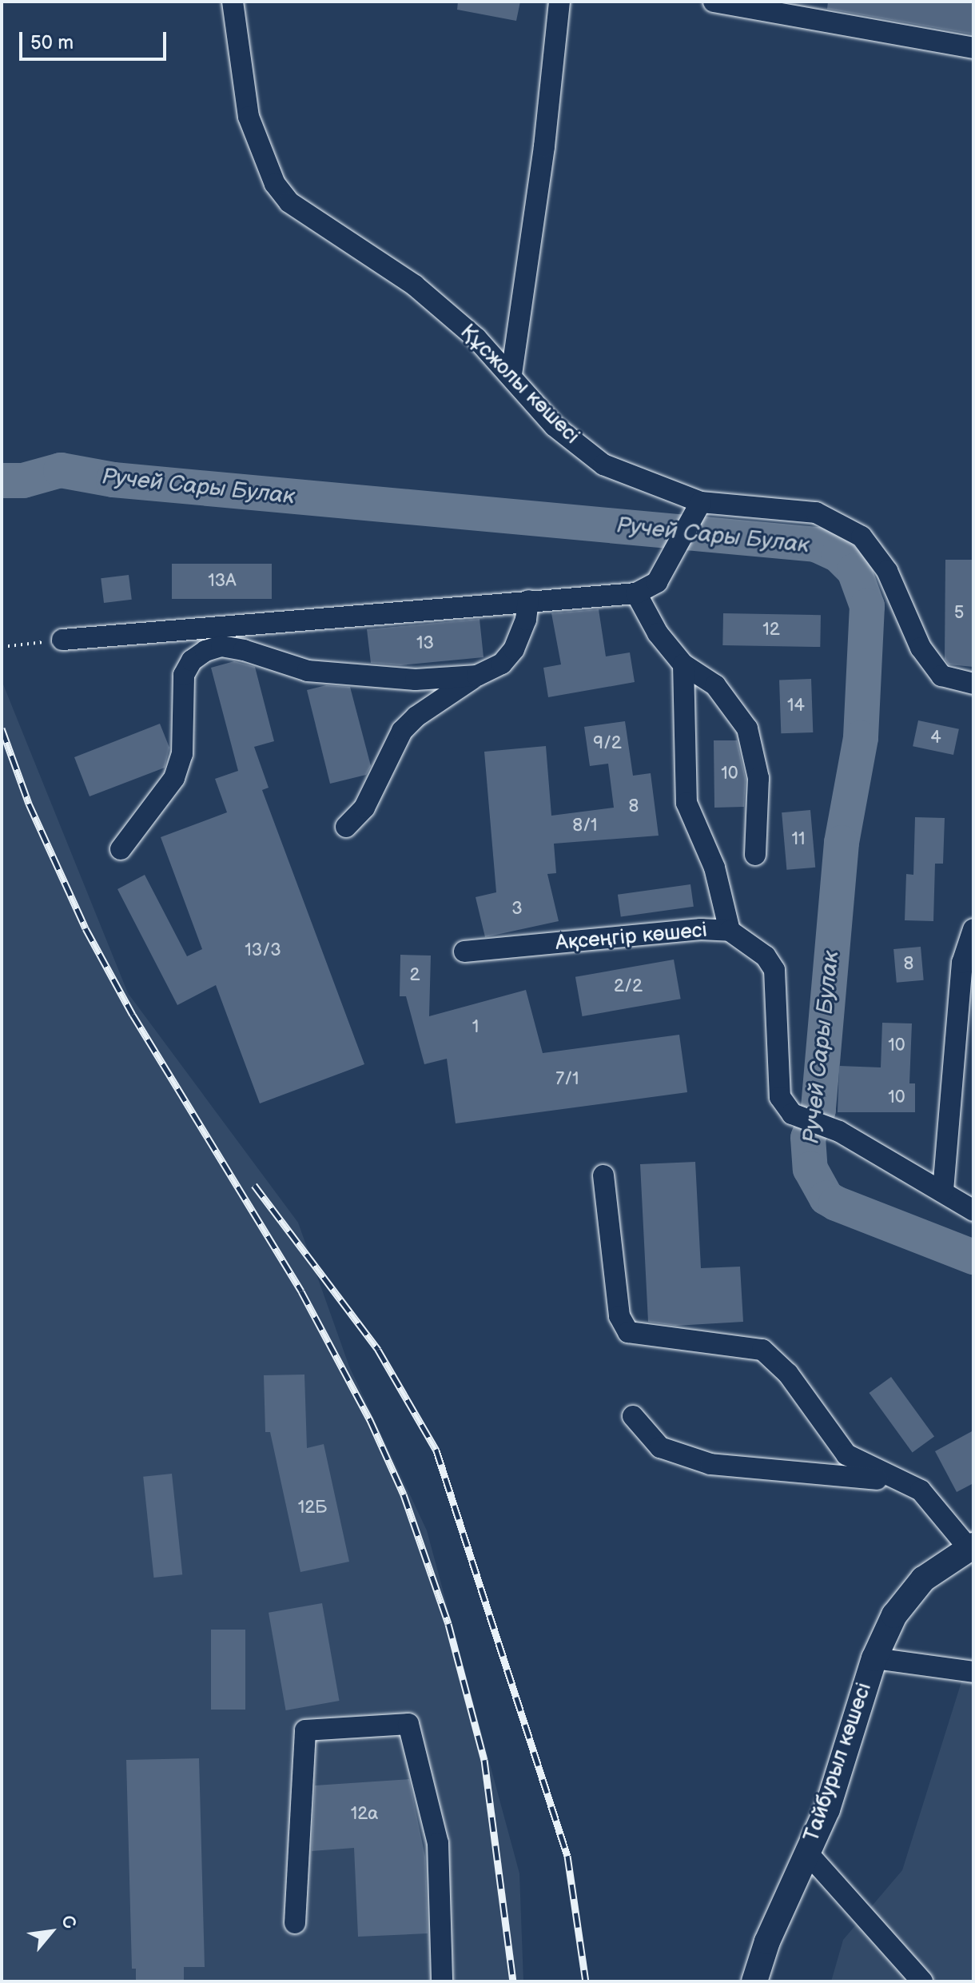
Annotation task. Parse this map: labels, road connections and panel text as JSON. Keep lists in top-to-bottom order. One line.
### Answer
{"streets":{"main road":["Тайбурыл көшесі"],"street":["Құсжолы көшесі","Ақсеңгір көшесі"]},"water":["Ручей Сары Булак"],"house_numbers":["13А","5","12","13","14","4","9/2","10","8","8/1","11","3","13/3","8","2","2/2","1","10","7/1","10","12Б","12а"],"scale_bar":"50 m","north":"top right"}
